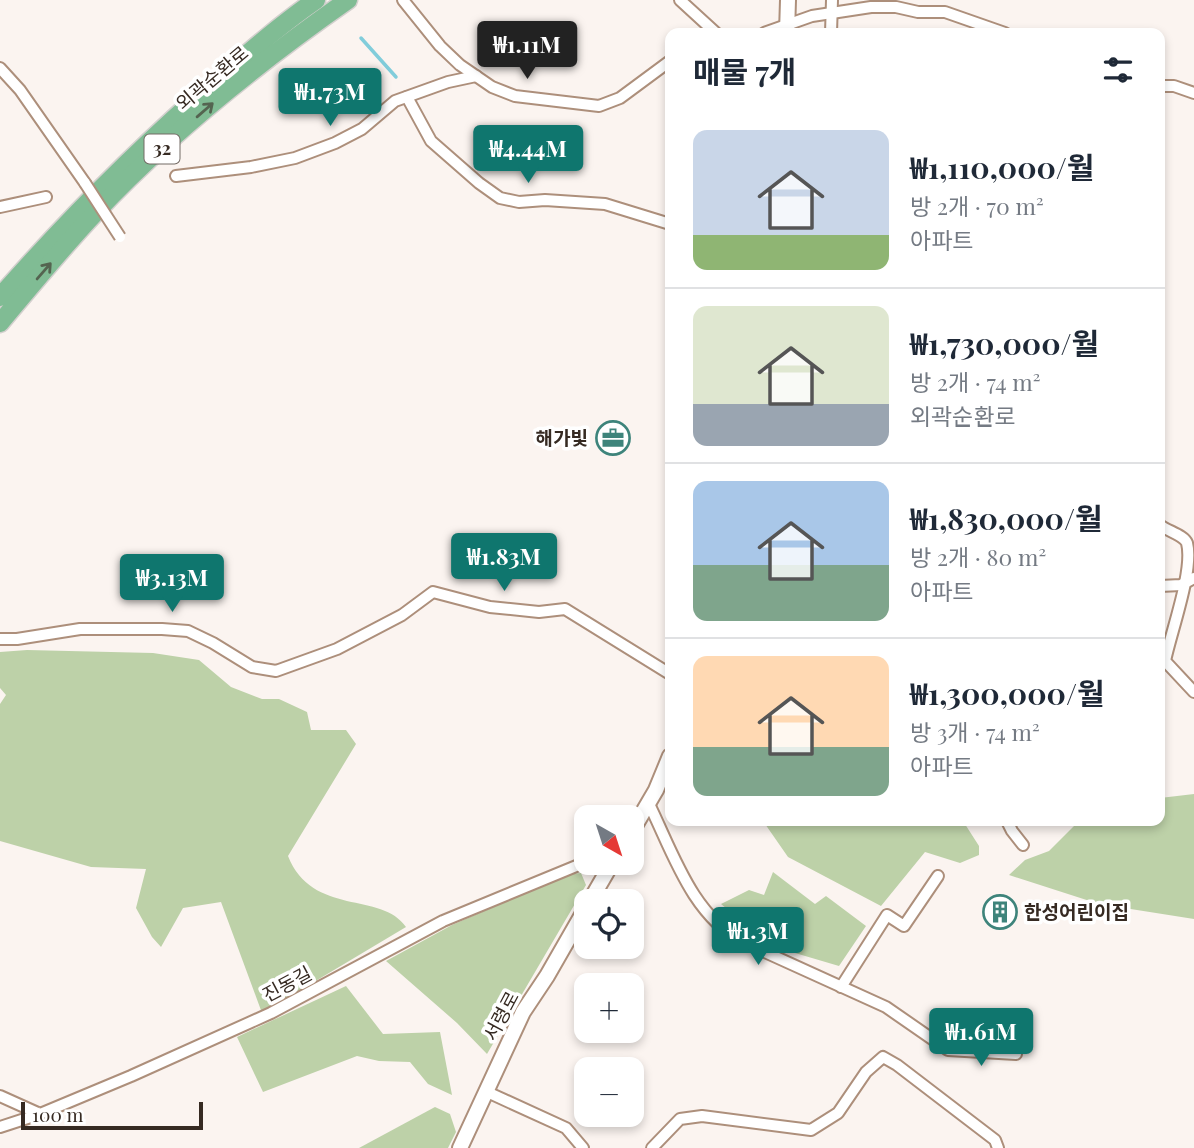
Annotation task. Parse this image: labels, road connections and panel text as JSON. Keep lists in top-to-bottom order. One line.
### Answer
{"streets":{"highway":["외곽순환로","32"],"street":["진동길","서령로"]},"places":{"office":["해가빛"],"building":["한성어린이집"]},"scale_bar":"100 m","north":"bottom right","page":{"price":["₩1.11M","₩1.73M","₩4.44M","₩1.83M","₩3.13M","₩1.3M","₩1.61M"],"heading":"매물 7개","list":[{"name":"₩1,110,000/월","note":"방 2개 · 70 m² · 아파트"},{"name":"₩1,730,000/월","note":"방 2개 · 74 m² · 외곽순환로"},{"name":"₩1,830,000/월","note":"방 2개 · 80 m² · 아파트"},{"name":"₩1,300,000/월","note":"방 3개 · 74 m² · 아파트"}],"map_buttons":["+","−"],"scale":"100 m"}}
